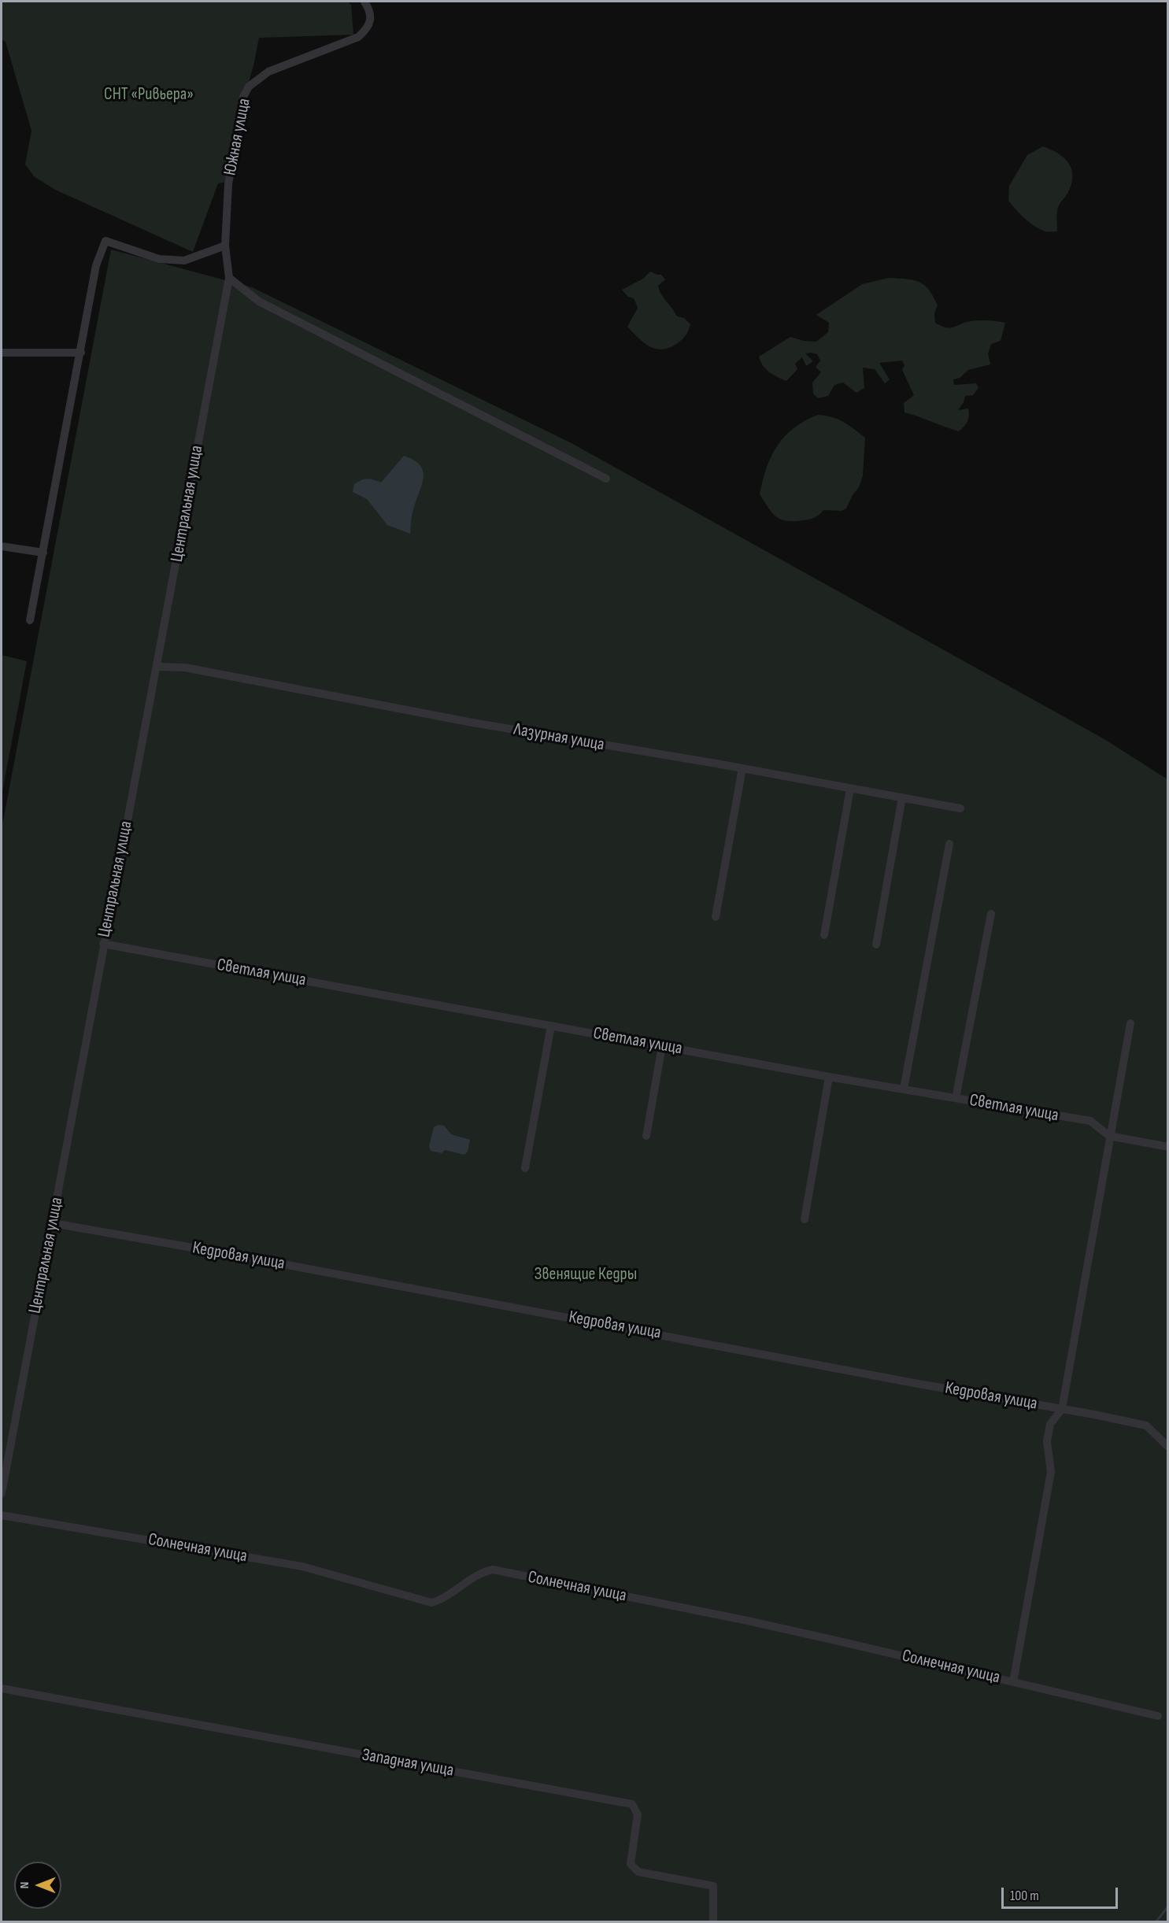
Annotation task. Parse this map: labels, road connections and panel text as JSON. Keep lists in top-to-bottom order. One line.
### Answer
{"streets":{"street":["Южная улица","Центральная улица","Лазурная улица","Светлая улица","Кедровая улица","Солнечная улица","Западная улица"]},"crossings":[["Южная улица","Центральная улица"],["Центральная улица","Лазурная улица"],["Центральная улица","Светлая улица"],["Центральная улица","Кедровая улица"]],"parks":["СНТ «Ривьера»","Звенящие Кедры"],"scale_bar":"100 m","north":"left"}
